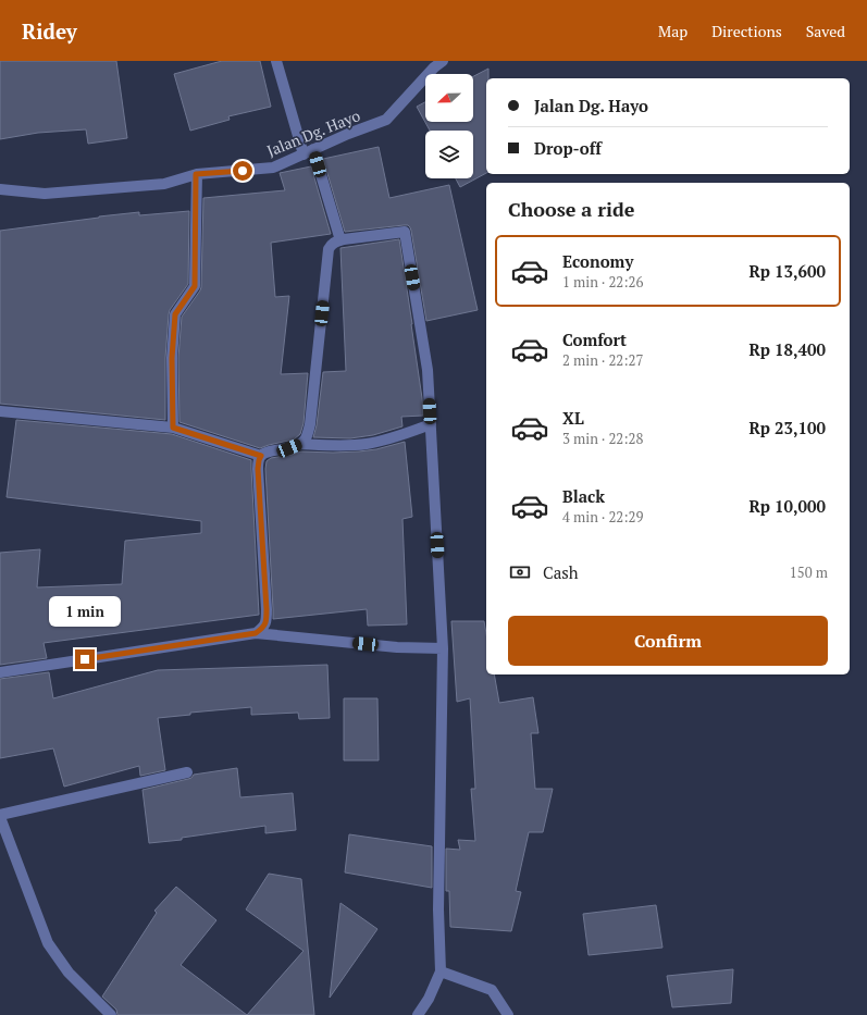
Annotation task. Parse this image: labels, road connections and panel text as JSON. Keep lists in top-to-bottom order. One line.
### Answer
{"streets":{"street":["Jalan Dg. Hayo"]},"north":"left","page":{"header":"Ridey","nav":["Map","Directions","Saved"],"banner":["Jalan Dg. Hayo","Drop-off"],"heading":"Choose a ride","list":[{"name":"Economy","note":"1 min · 22:26","value":"Rp 13,600"},{"name":"Comfort","note":"2 min · 22:27","value":"Rp 18,400"},{"name":"XL","note":"3 min · 22:28","value":"Rp 23,100"},{"name":"Black","note":"4 min · 22:29","value":"Rp 10,000"}],"pay":["Cash","150 m"],"bubble":"1 min","buttons":"Confirm"}}
